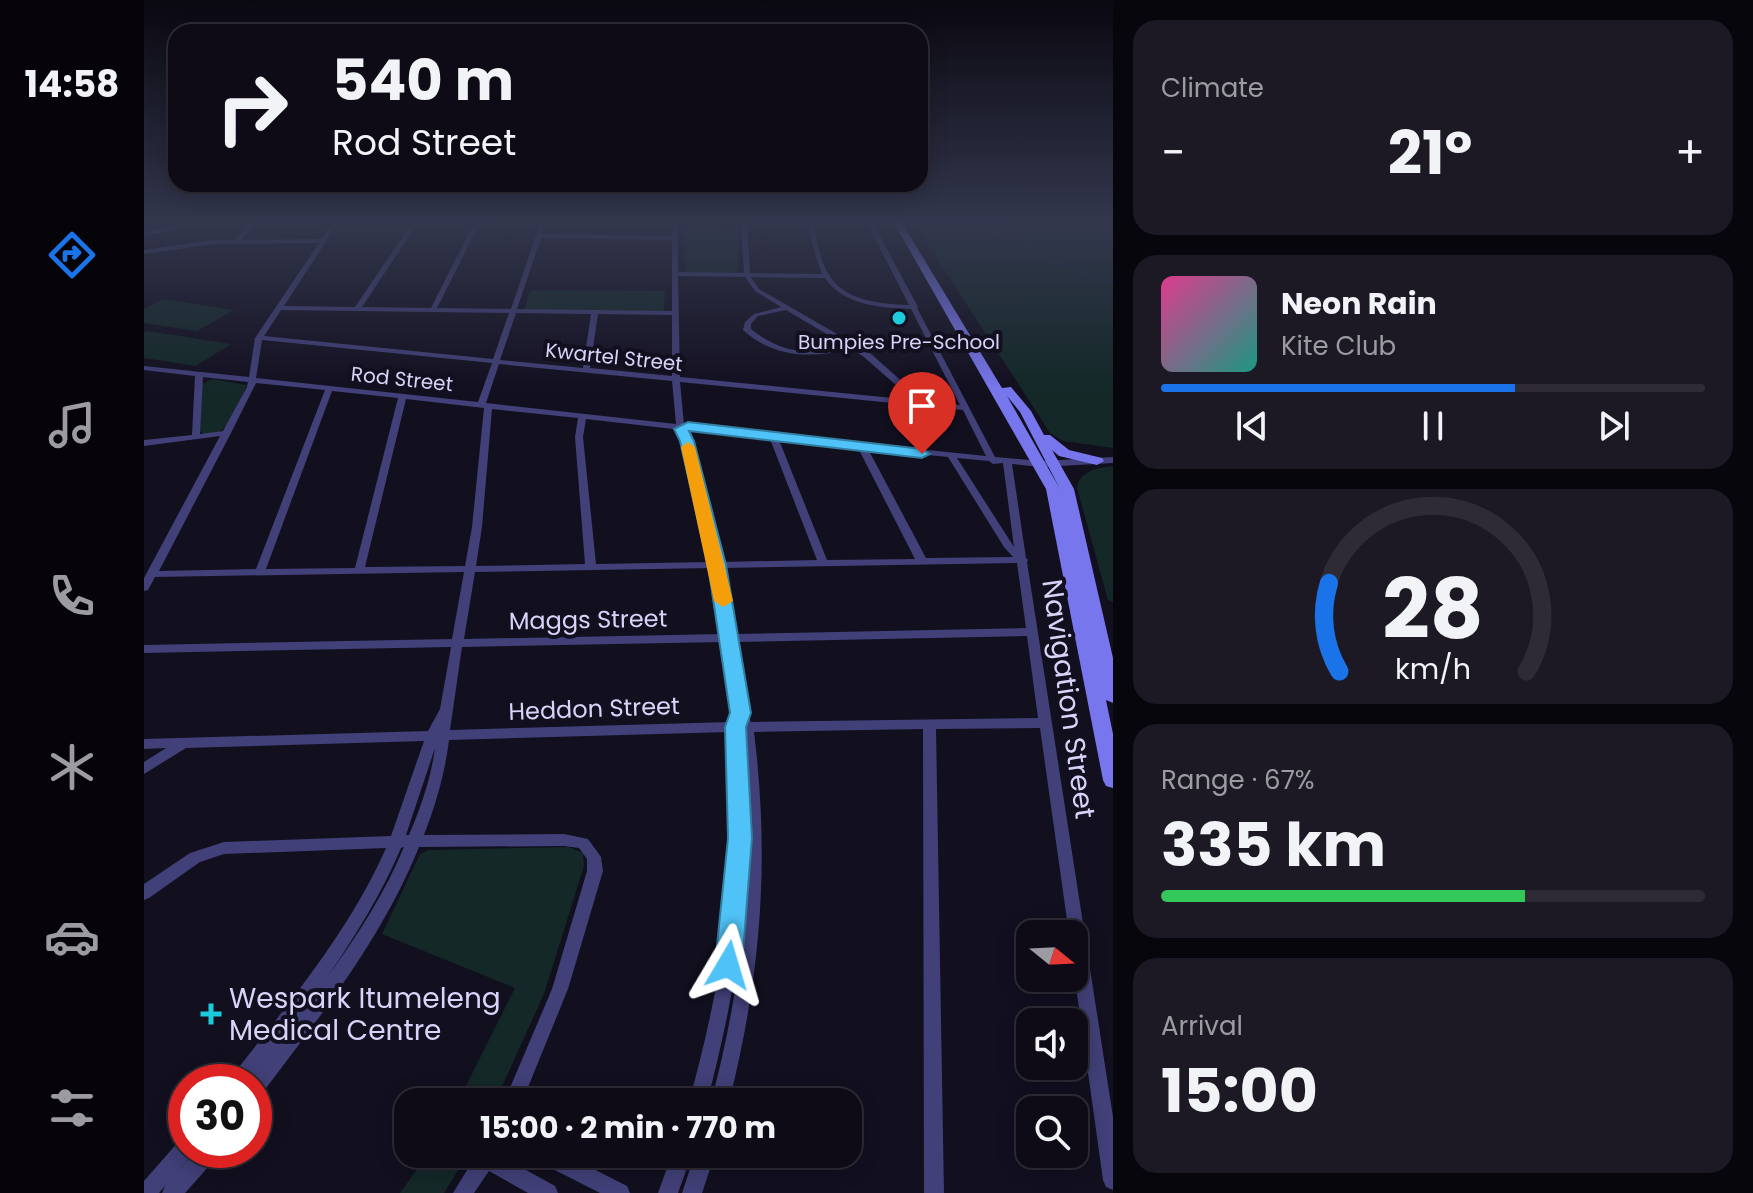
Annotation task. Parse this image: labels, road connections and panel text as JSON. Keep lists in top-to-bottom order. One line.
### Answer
{"streets":{"street":["Kwartel Street","Rod Street","Maggs Street","Navigation Street","Heddon Street"]},"crossings":[["Kwartel Street","Navigation Street"],["Rod Street","Navigation Street"],["Maggs Street","Navigation Street"],["Navigation Street","Heddon Street"]],"places":{"other":["Bumpies Pre-School"],"health":["Wespark Itumeleng Medical Centre"]},"north":"right","page":{"tabs":"14:58","tile":["Climate",["Range · 67%","335 km"],["Arrival","15:00"]],"turn":["540 m","Rod Street"],"heat":["−","21°","+"],"song":["Neon Rain","Kite Club"],"limit":"30","trip":"15:00 · 2 min · 770 m","gauge":["28","km/h"]}}
